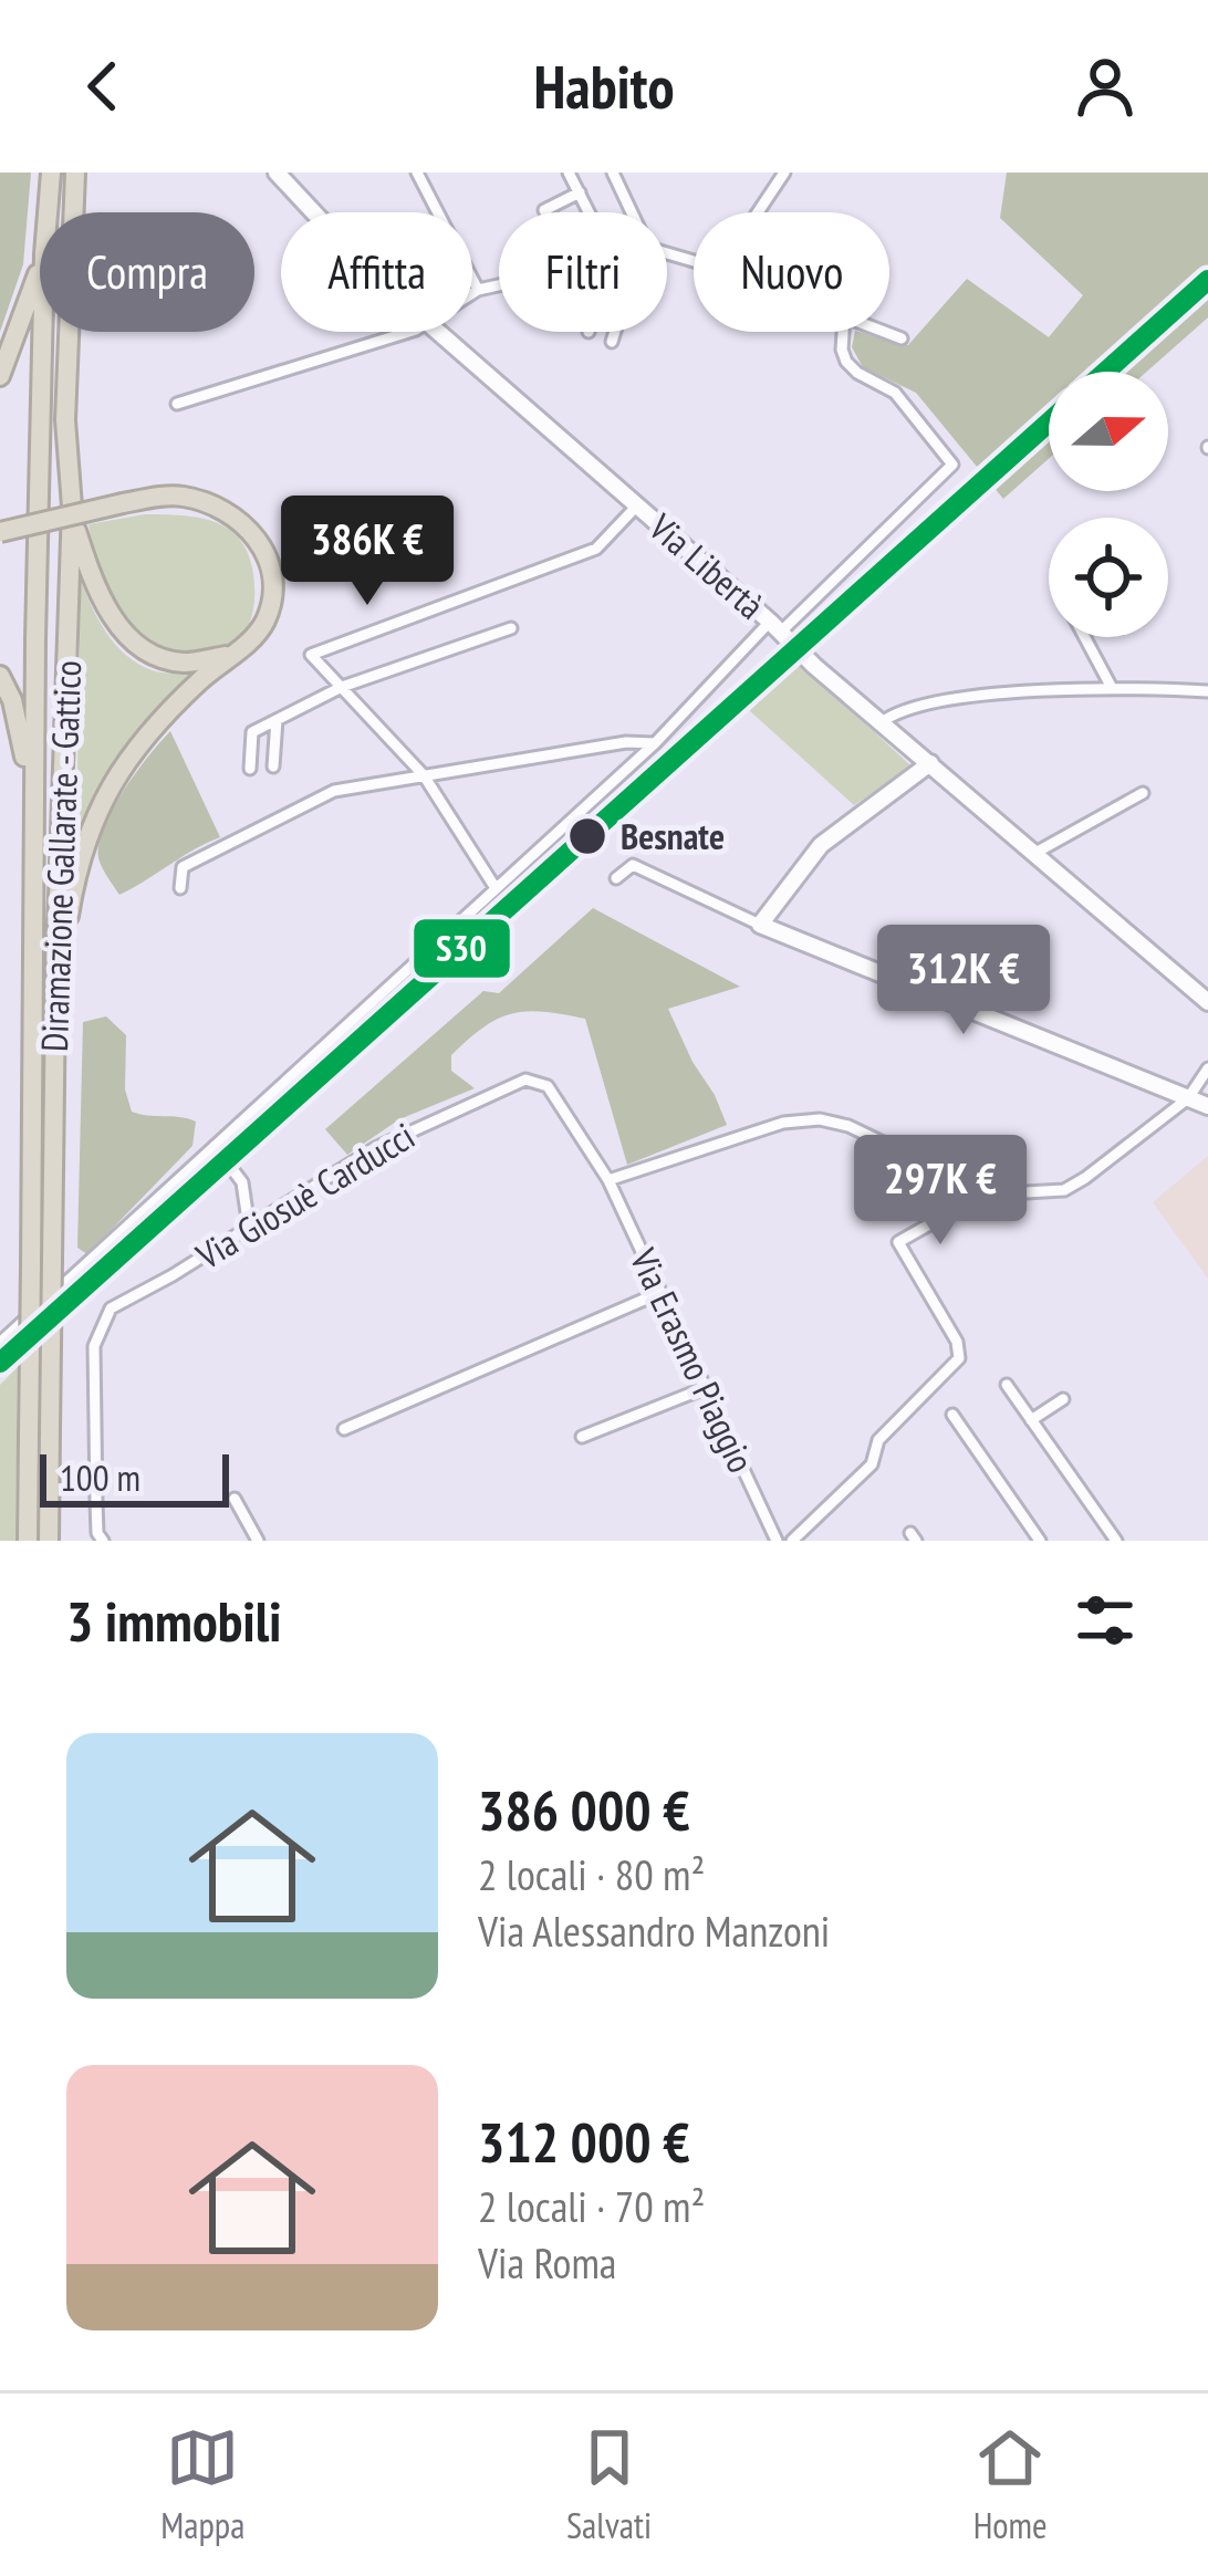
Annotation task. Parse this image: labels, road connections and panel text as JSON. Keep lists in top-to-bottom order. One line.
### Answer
{"streets":{"highway":["Diramazione Gallarate - Gattico"],"street":["Via Libertà","Via Giosuè Carducci","Via Erasmo Piaggio"]},"crossings":[["Via Giosuè Carducci","Via Erasmo Piaggio"]],"places":["Besnate"],"lines":["transit line S30"],"scale_bar":"100 m","north":"right","page":{"header":"Habito","chip":["Compra","Affitta","Filtri","Nuovo"],"price":["386K €","312K €","297K €"],"scale":"100 m","heading":"3 immobili","list":[{"name":"386 000 €","note":"2 locali · 80 m² · Via Alessandro Manzoni"},{"name":"312 000 €","note":"2 locali · 70 m² · Via Roma"}],"tabs":["Mappa","Salvati","Home"]}}
